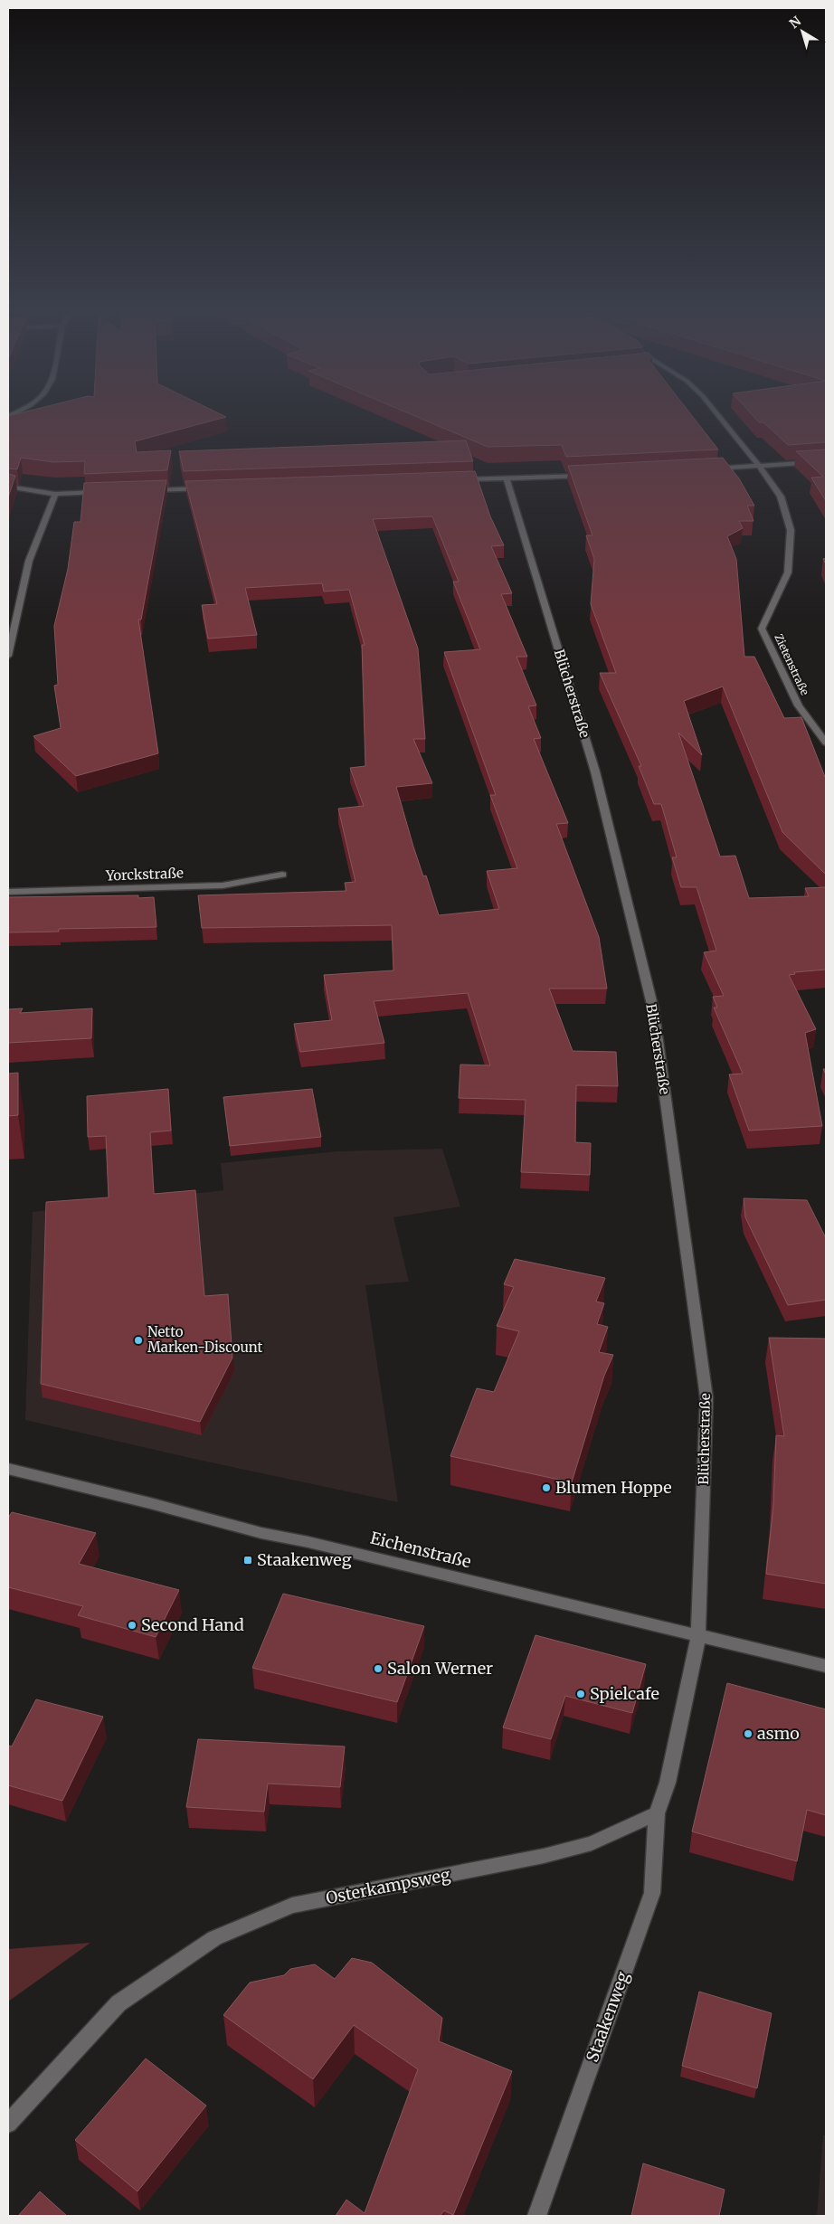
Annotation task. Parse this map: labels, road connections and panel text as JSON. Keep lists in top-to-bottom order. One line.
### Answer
{"streets":{"street":["Zietenstraße","Blücherstraße","Yorckstraße","Eichenstraße","Osterkampsweg","Staakenweg"]},"crossings":[["Blücherstraße","Eichenstraße"],["Osterkampsweg","Staakenweg"]],"places":{"other":["Netto Marken-Discount","Blumen Hoppe","Second Hand","Salon Werner","Spielcafe","asmo"],"transit":["Staakenweg"]},"north":"top left"}
